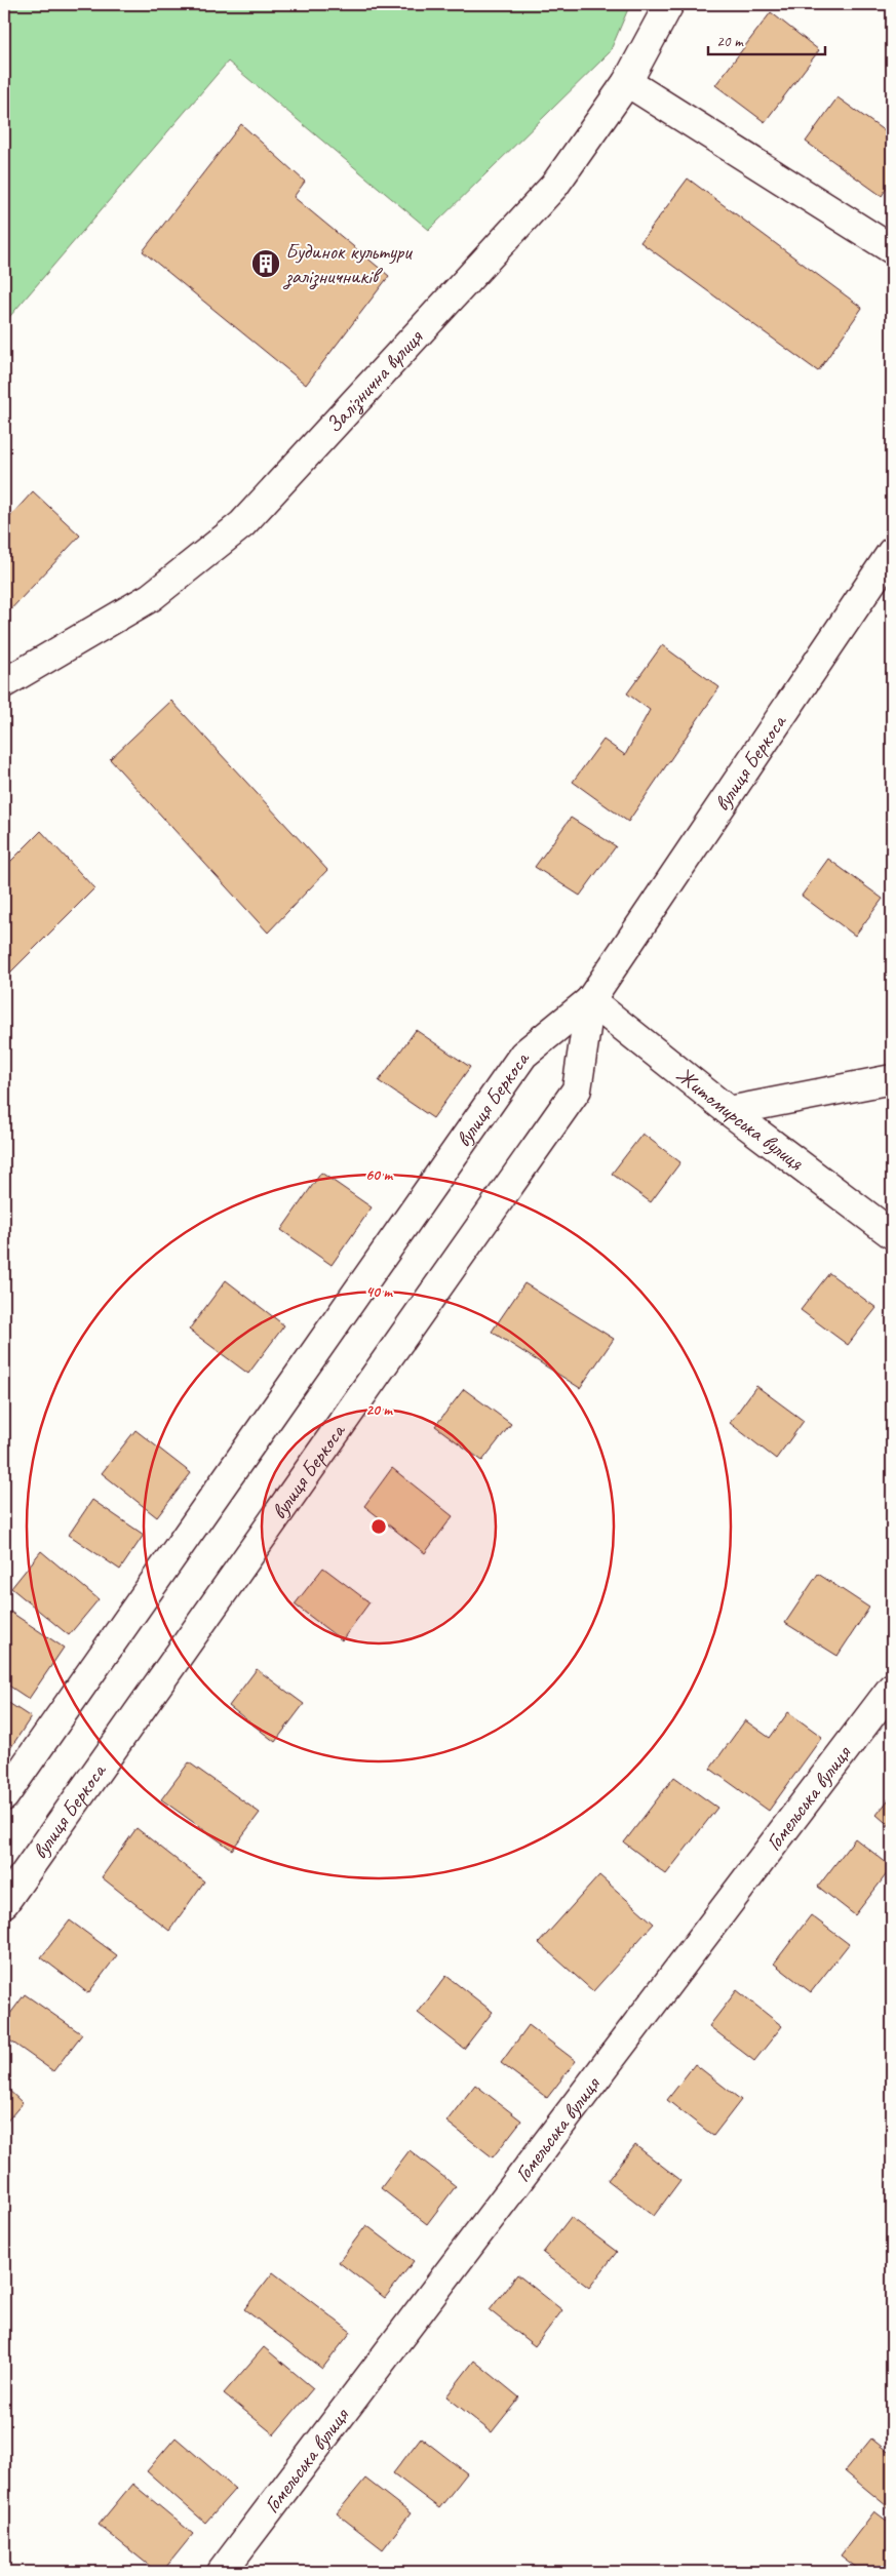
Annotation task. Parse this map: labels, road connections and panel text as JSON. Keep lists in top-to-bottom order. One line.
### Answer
{"streets":{"street":["Залізнична вулиця","вулиця Беркоса","Житомирська вулиця","Гомельська вулиця"]},"crossings":[["вулиця Беркоса","Житомирська вулиця"]],"places":{"building":["Будинок культури залізничників"]},"scale_bar":"20 m","rings":["60 m","40 m","20 m"]}
